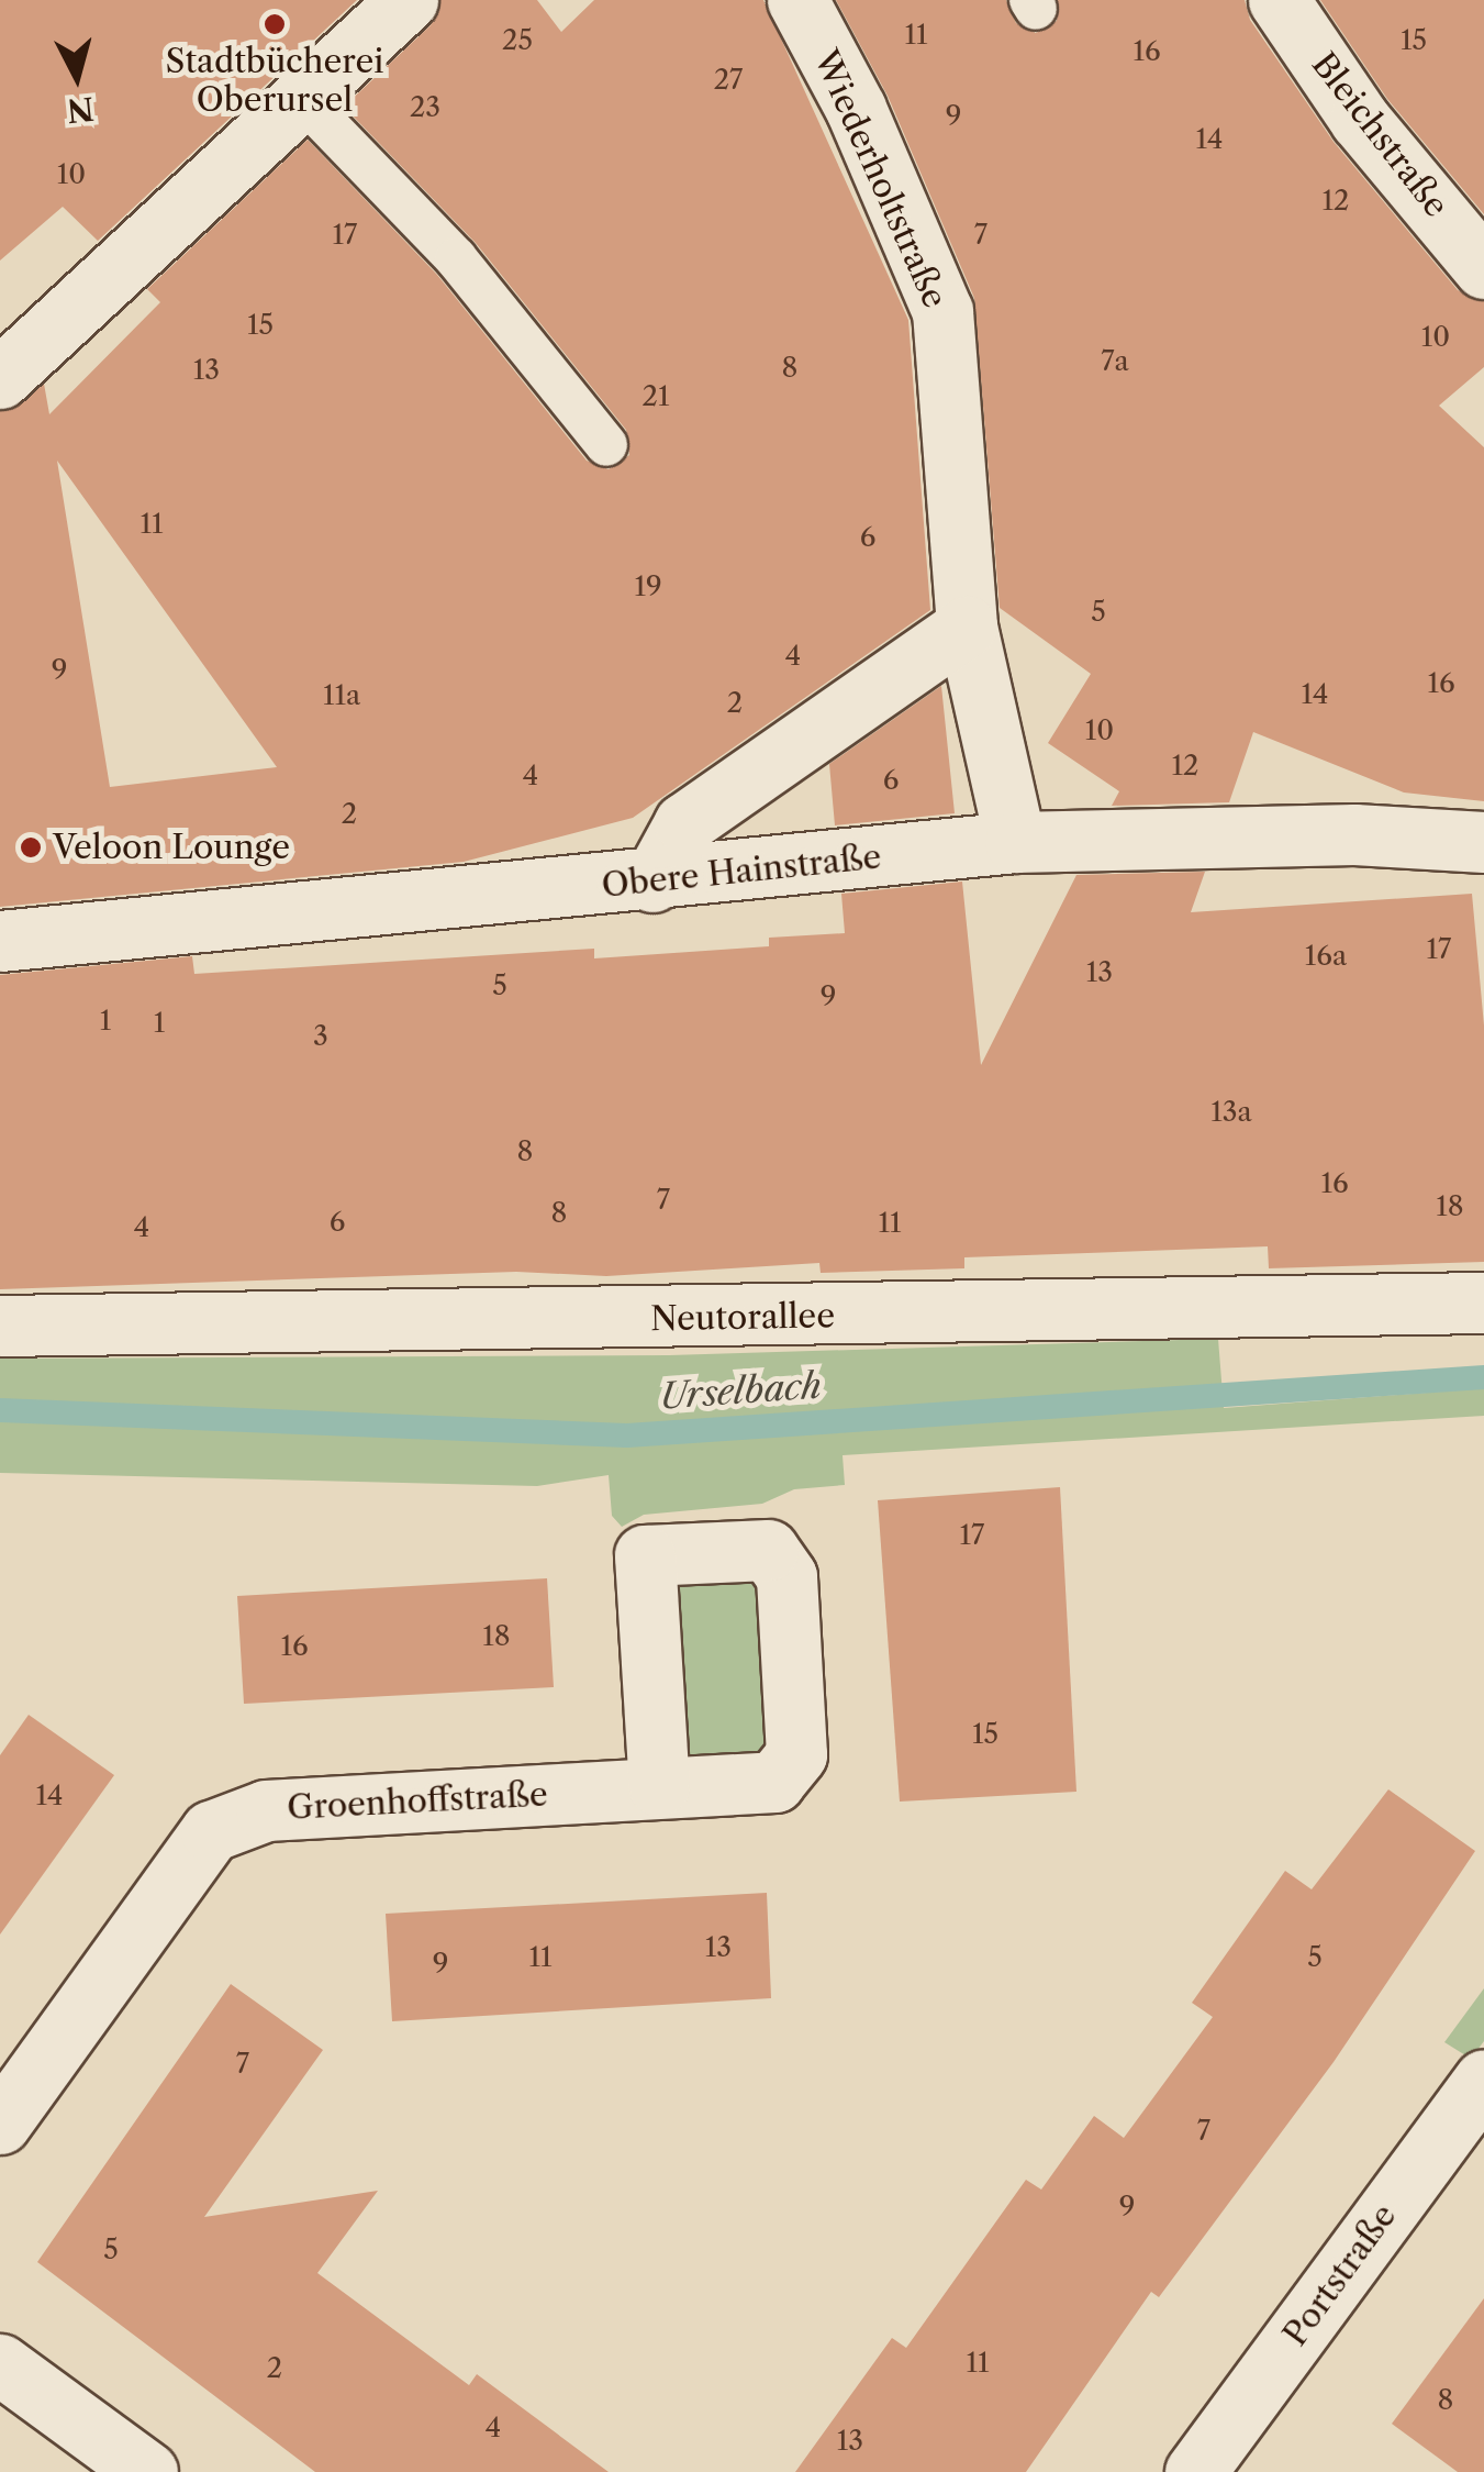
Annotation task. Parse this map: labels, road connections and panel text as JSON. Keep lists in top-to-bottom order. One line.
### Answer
{"streets":{"street":["Bleichstraße","Wiederholtstraße","Obere Hainstraße","Neutorallee","Groenhoffstraße","Portstraße"]},"crossings":[["Wiederholtstraße","Obere Hainstraße"]],"water":["Urselbach"],"places":["Stadtbücherei Oberursel","Veloon Lounge"],"house_numbers":["11","25","15","16","27","23","9","14","10","12","17","7","15","10","7a","8","13","21","11","6","19","5","4","9","16","14","11a","2","10","12","4","6","2","17","16a","13","5","9","1","1","3","13a","8","16","7","18","8","6","11","4","17","18","16","15","14","13","11","5","9","7","7","9","5","11","2","8","4","13"],"north":"bottom"}
